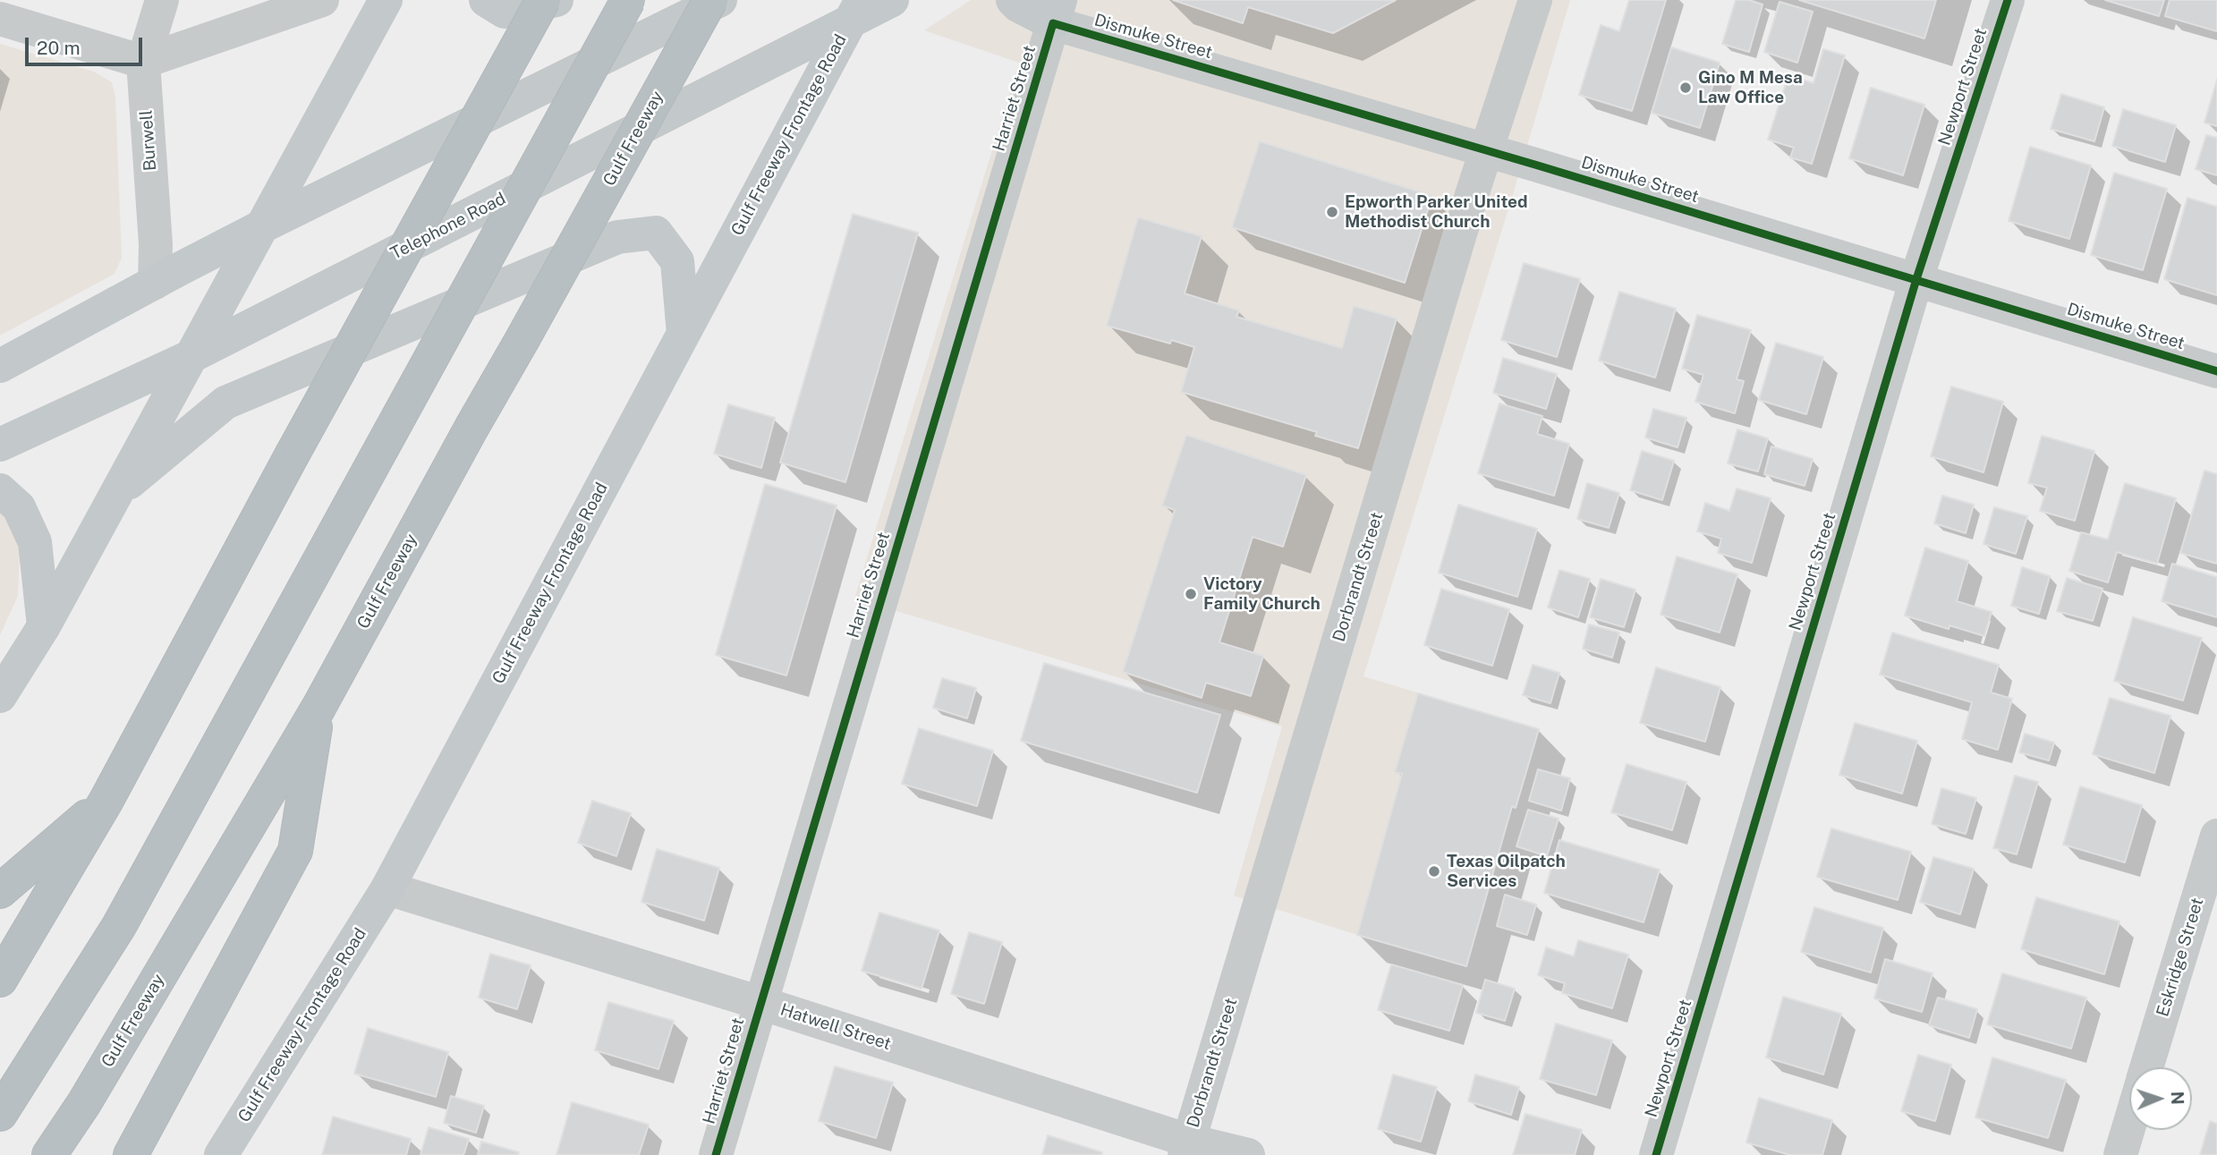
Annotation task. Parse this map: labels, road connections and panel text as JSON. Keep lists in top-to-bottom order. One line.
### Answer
{"streets":{"highway":["Gulf Freeway"],"main road":["Gulf Freeway Frontage Road","Telephone Road"],"street":["Dismuke Street","Newport Street","Harriet Street","Burwell","Dorbrandt Street","Eskridge Street","Hatwell Street"]},"crossings":[["Dismuke Street","Newport Street"],["Dismuke Street","Harriet Street"],["Dismuke Street","Dorbrandt Street"],["Harriet Street","Hatwell Street"],["Gulf Freeway Frontage Road","Telephone Road"],["Gulf Freeway Frontage Road","Hatwell Street"],["Dorbrandt Street","Hatwell Street"]],"places":["Gino M Mesa Law Office","Epworth Parker United Methodist Church","Victory Family Church","Texas Oilpatch Services"],"scale_bar":"20 m","north":"right"}
